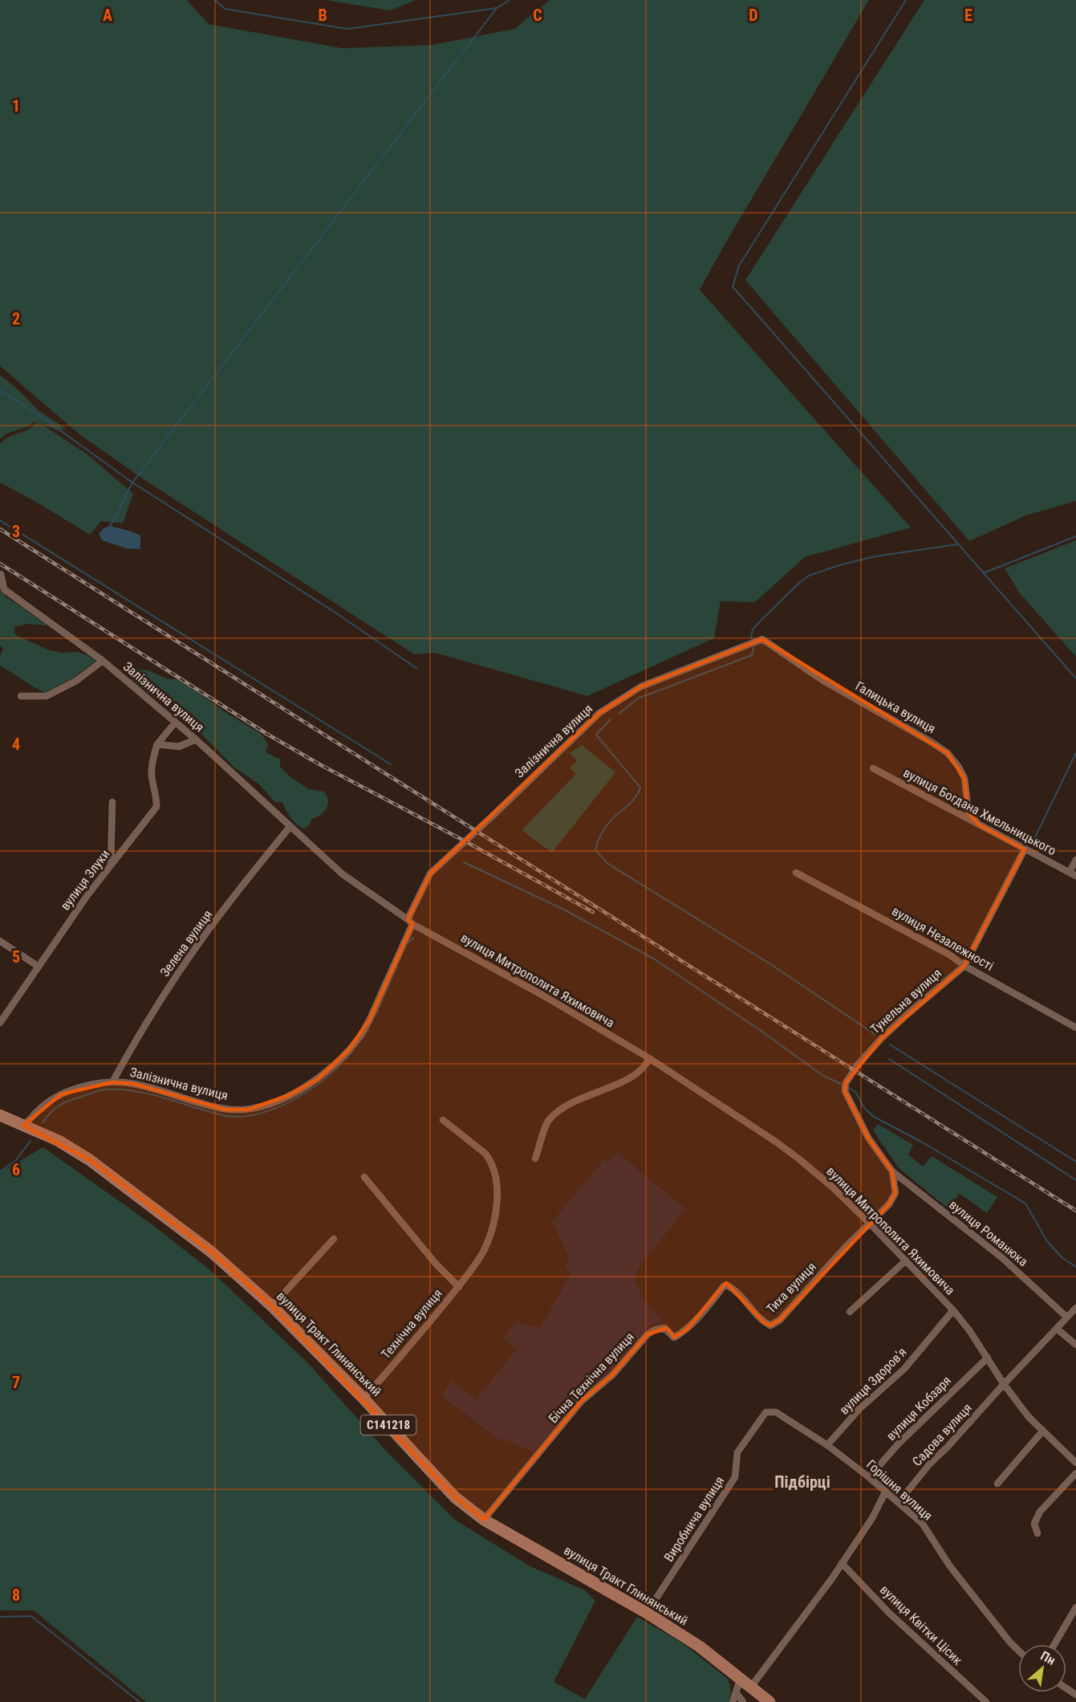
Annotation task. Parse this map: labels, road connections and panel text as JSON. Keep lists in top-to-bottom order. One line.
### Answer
{"streets":{"main road":["вулиця Тракт Глинянський","С141218"],"street":["Залізнична вулиця","Галицька вулиця","вулиця Богдана Хмельницького","вулиця Злуки","вулиця Незалежності","Зелена вулиця","вулиця Митрополита Яхимовича","Тунельна вулиця","вулиця Романюка","Тиха вулиця","Технічна вулиця","Бічна Технічна вулиця","вулиця Здоров'я","вулиця Кобзаря","Садова вулиця","Горішня вулиця","Виробнича вулиця","вулиця Квітки Цісик"]},"crossings":[["Залізнична вулиця","Галицька вулиця"],["Залізнична вулиця","вулиця Злуки"],["Залізнична вулиця","Зелена вулиця"],["Залізнична вулиця","вулиця Митрополита Яхимовича"],["Залізнична вулиця","вулиця Тракт Глинянський"],["Галицька вулиця","вулиця Богдана Хмельницького"],["вулиця Богдана Хмельницького","Тунельна вулиця"],["вулиця Незалежності","Тунельна вулиця"],["вулиця Митрополита Яхимовича","Тиха вулиця"],["вулиця Митрополита Яхимовича","вулиця Здоров'я"],["вулиця Митрополита Яхимовича","вулиця Кобзаря"],["вулиця Митрополита Яхимовича","Садова вулиця"],["Тунельна вулиця","вулиця Романюка"],["Тиха вулиця","Бічна Технічна вулиця"],["Технічна вулиця","вулиця Тракт Глинянський"],["вулиця Тракт Глинянський","Бічна Технічна вулиця"],["вулиця Тракт Глинянський","Виробнича вулиця"],["вулиця Здоров'я","Горішня вулиця"],["вулиця Кобзаря","Горішня вулиця"],["Садова вулиця","Горішня вулиця"],["Горішня вулиця","Виробнича вулиця"]],"districts":["Підбірці"],"north":"top right","grid":{"columns":["A","B","C","D","E"],"rows":["1","2","3","4","5","6","7","8"]}}
